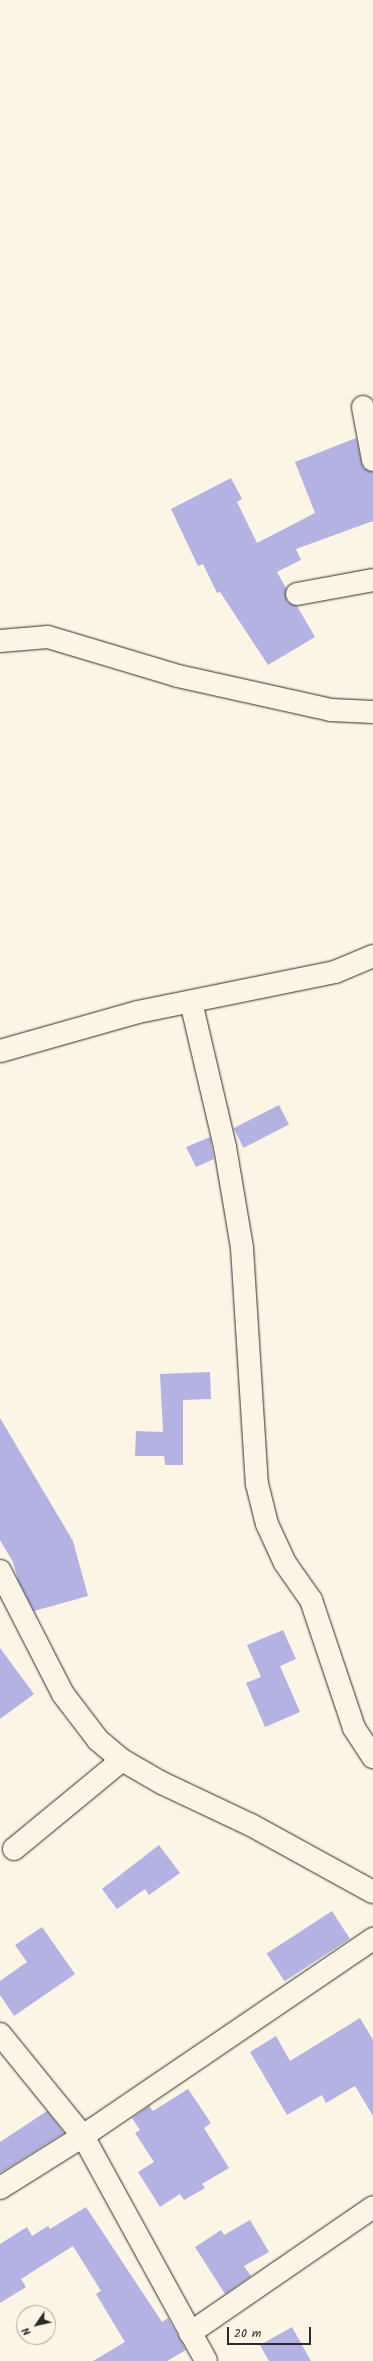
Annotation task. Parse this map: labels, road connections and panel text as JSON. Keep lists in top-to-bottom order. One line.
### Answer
{"scale_bar":"20 m","north":"bottom left"}
